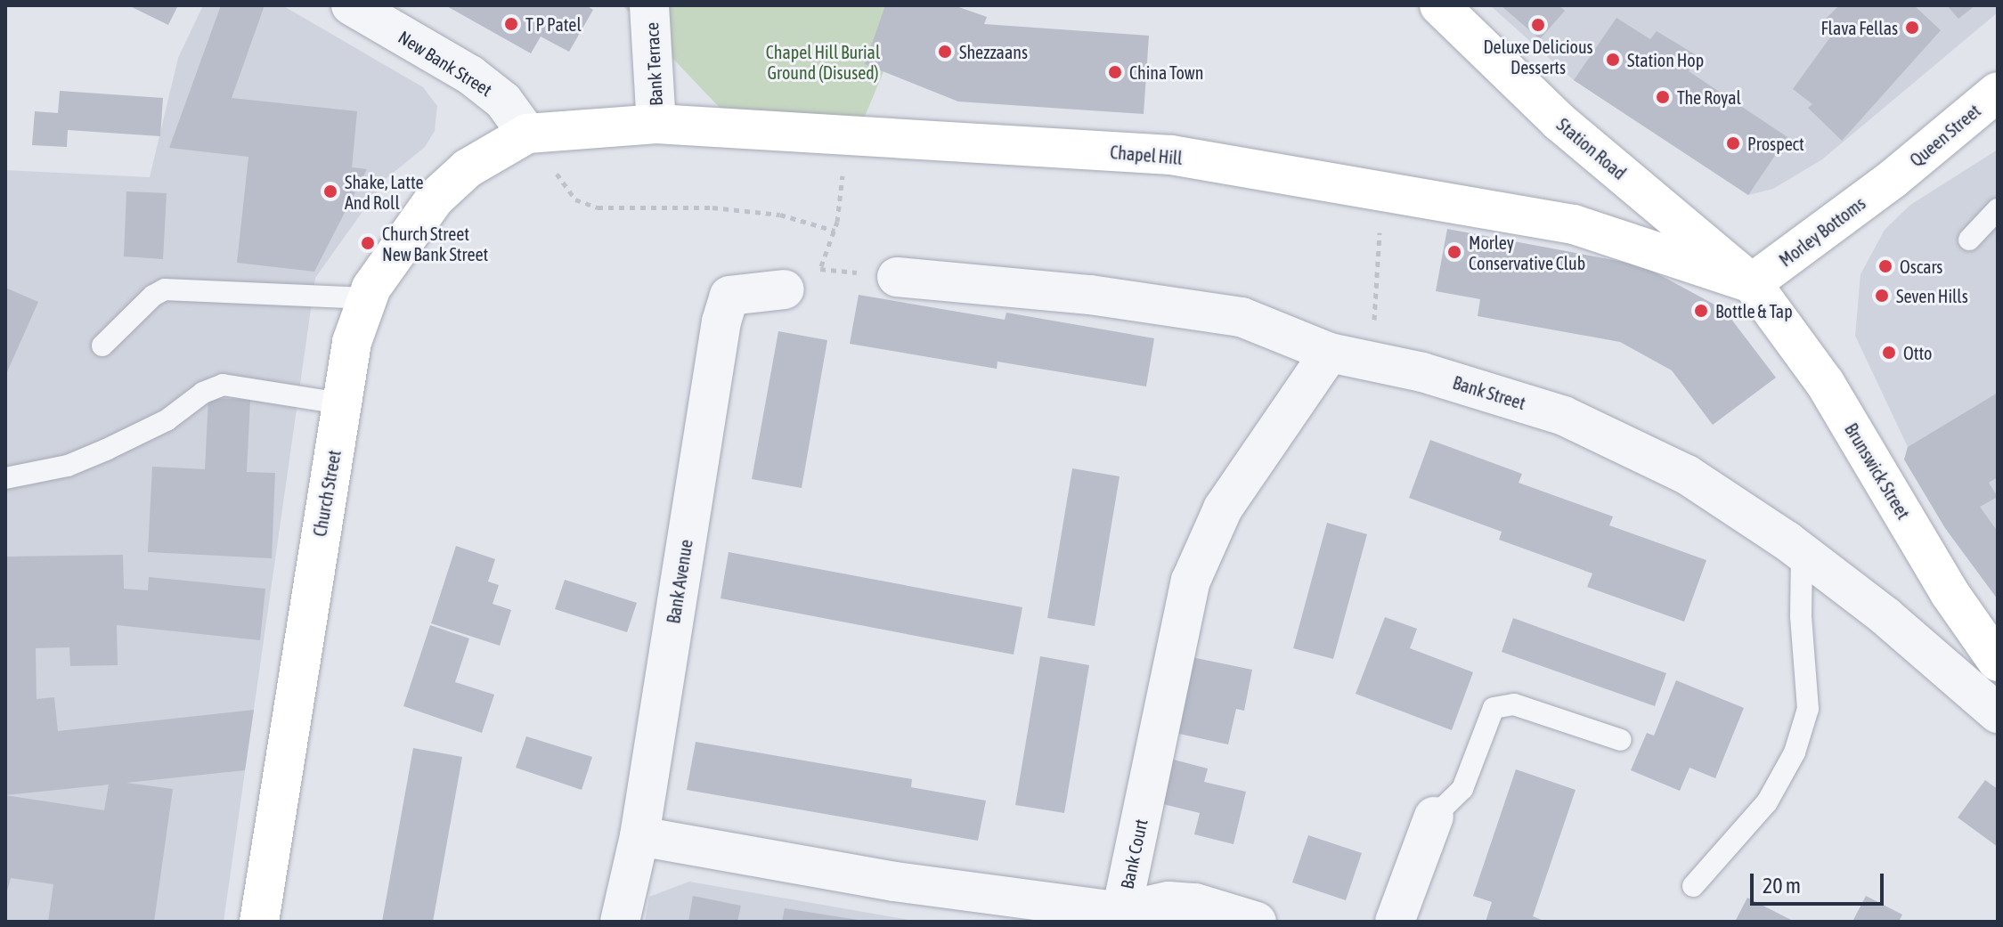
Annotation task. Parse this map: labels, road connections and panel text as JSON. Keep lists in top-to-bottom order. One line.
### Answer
{"streets":{"main road":["Queen Street","Station Road","Chapel Hill","Morley Bottoms","Brunswick Street","Church Street"],"street":["New Bank Street","Bank Terrace","Bank Street","Bank Avenue","Bank Court"]},"crossings":[["New Bank Street","Chapel Hill"],["New Bank Street","Church Street"],["Bank Terrace","Chapel Hill"],["Queen Street","Morley Bottoms"],["Station Road","Chapel Hill"],["Station Road","Morley Bottoms"],["Station Road","Brunswick Street"],["Chapel Hill","Morley Bottoms"],["Chapel Hill","Brunswick Street"],["Chapel Hill","Church Street"],["Morley Bottoms","Brunswick Street"],["Bank Street","Bank Court"],["Bank Avenue","Bank Court"]],"parks":["Chapel Hill Burial Ground (Disused)"],"places":["T P Patel","Deluxe Delicious Desserts","Flava Fellas","Shezzaans","Station Hop","China Town","The Royal","Prospect","Shake, Latte And Roll","Church Street New Bank Street","Morley Conservative Club","Oscars","Seven Hills","Bottle & Tap","Otto"],"scale_bar":"20 m"}
